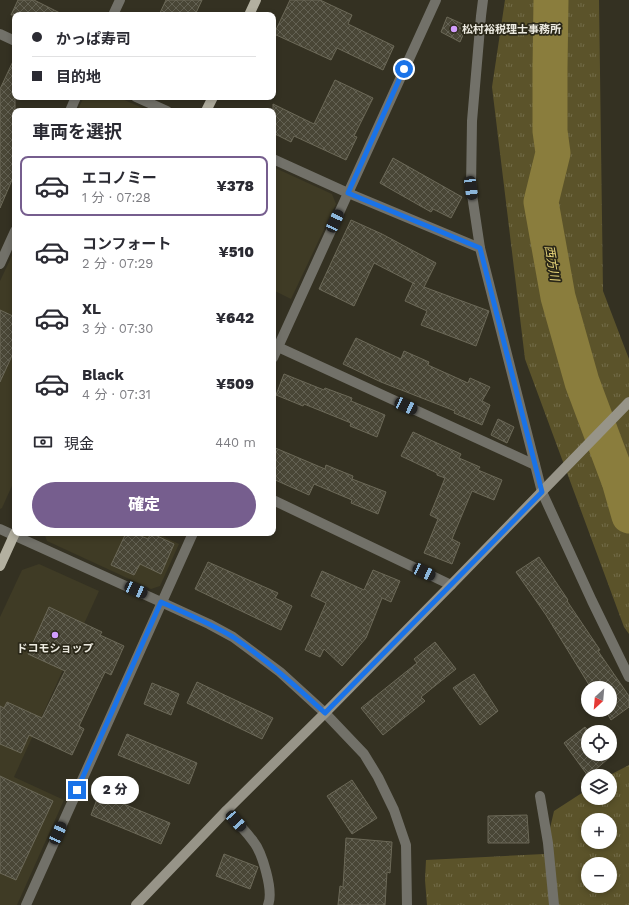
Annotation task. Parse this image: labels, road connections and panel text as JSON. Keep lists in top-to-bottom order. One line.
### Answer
{"water":["西方川"],"places":["松村裕税理士事務所","ドコモショップ"],"north":"bottom left","page":{"banner":["かっぱ寿司","目的地"],"heading":"車両を選択","list":[{"name":"エコノミー","note":"1 分 · 07:28","value":"¥378"},{"name":"コンフォート","note":"2 分 · 07:29","value":"¥510"},{"name":"XL","note":"3 分 · 07:30","value":"¥642"},{"name":"Black","note":"4 分 · 07:31","value":"¥509"}],"pay":["現金","440 m"],"buttons":"確定","map_buttons":["+","−"],"bubble":"2 分"}}
